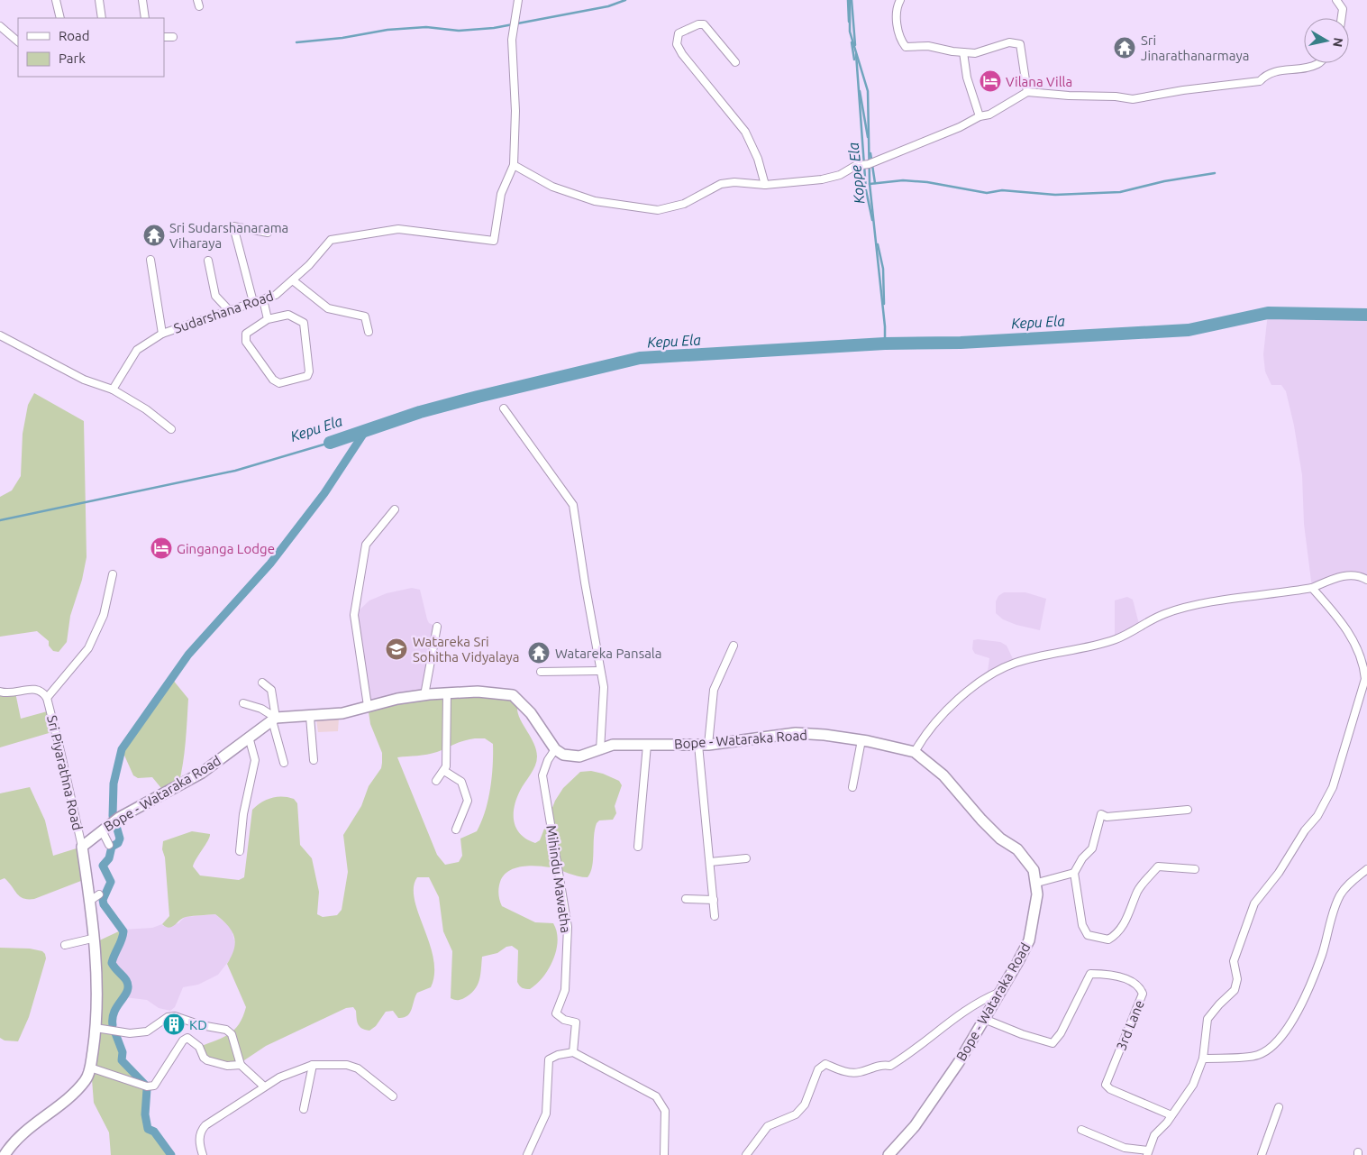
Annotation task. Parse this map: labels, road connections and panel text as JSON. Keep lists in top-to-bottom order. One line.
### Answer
{"streets":{"street":["Sudarshana Road","Bope - Wataraka Road","Sri Piyarathna Road","Mihindu Mawatha","3rd Lane"]},"crossings":[["Bope - Wataraka Road","Sri Piyarathna Road"],["Bope - Wataraka Road","Mihindu Mawatha"],["Bope - Wataraka Road","3rd Lane"]],"water":["Koppe Ela","Kepu Ela"],"places":{"temple":["Sri Jinarathanarmaya","Sri Sudarshanarama Viharaya","Watareka Pansala"],"hotel":["Vilana Villa","Ginganga Lodge"],"school or university":["Watareka Sri Sohitha Vidyalaya"],"building":["KD"]},"legend":["Road","Park"],"north":"right"}
